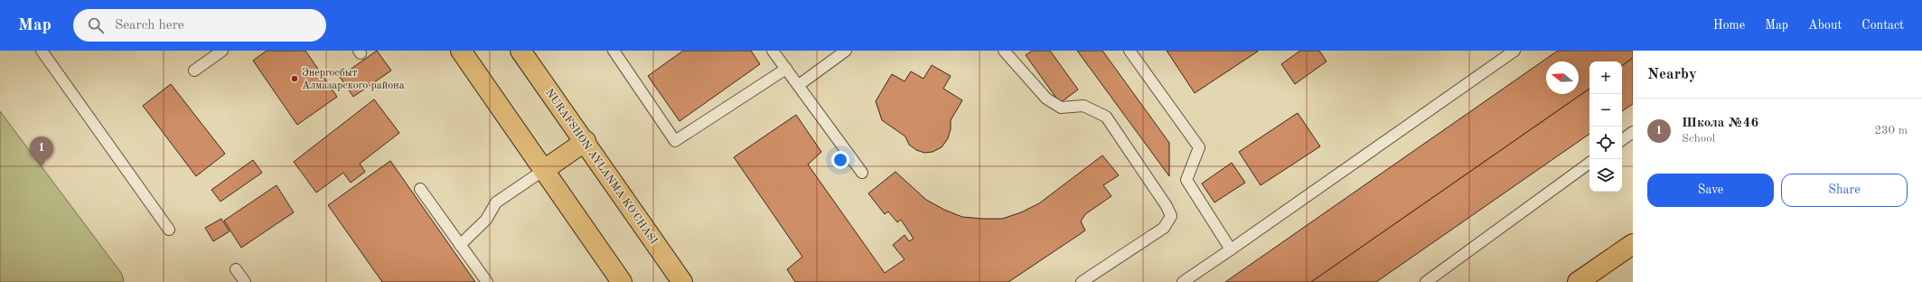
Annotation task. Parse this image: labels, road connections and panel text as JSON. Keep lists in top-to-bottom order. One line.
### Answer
{"streets":{"main road":["NURAFSHON AYLANMA KO'CHASI"]},"places":["Энергосбыт Алмазарского района"],"north":"left","page":{"header":"Map","search":"Search here","nav":["Home","Map","About","Contact"],"heading":"Nearby","map_buttons":["+","−"],"list":[{"mark":"1","name":"Школа №46","note":"School","value":"230 m"}],"pins":"1","buttons":["Save","Share"]}}
